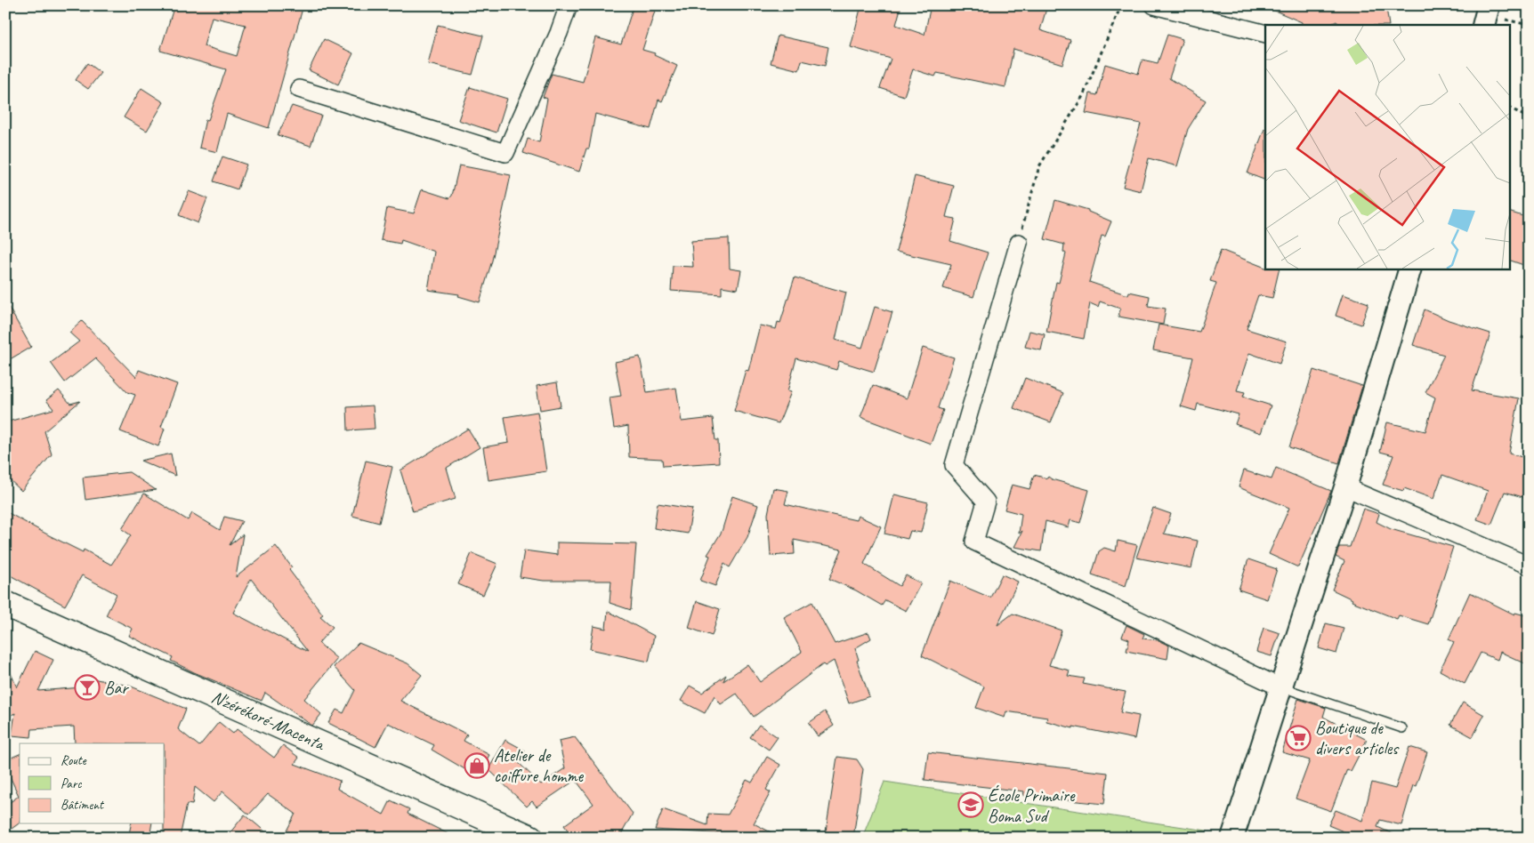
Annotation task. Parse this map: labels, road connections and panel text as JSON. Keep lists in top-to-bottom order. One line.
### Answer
{"streets":{"highway":["N'zérékoré-Macenta"]},"places":{"bar":["Bar"],"supermarket":["Boutique de divers articles"],"shop":["Atelier de coiffure homme"],"school or university":["École Primaire Boma Sud"]},"legend":["Route","Parc","Bâtiment"]}
